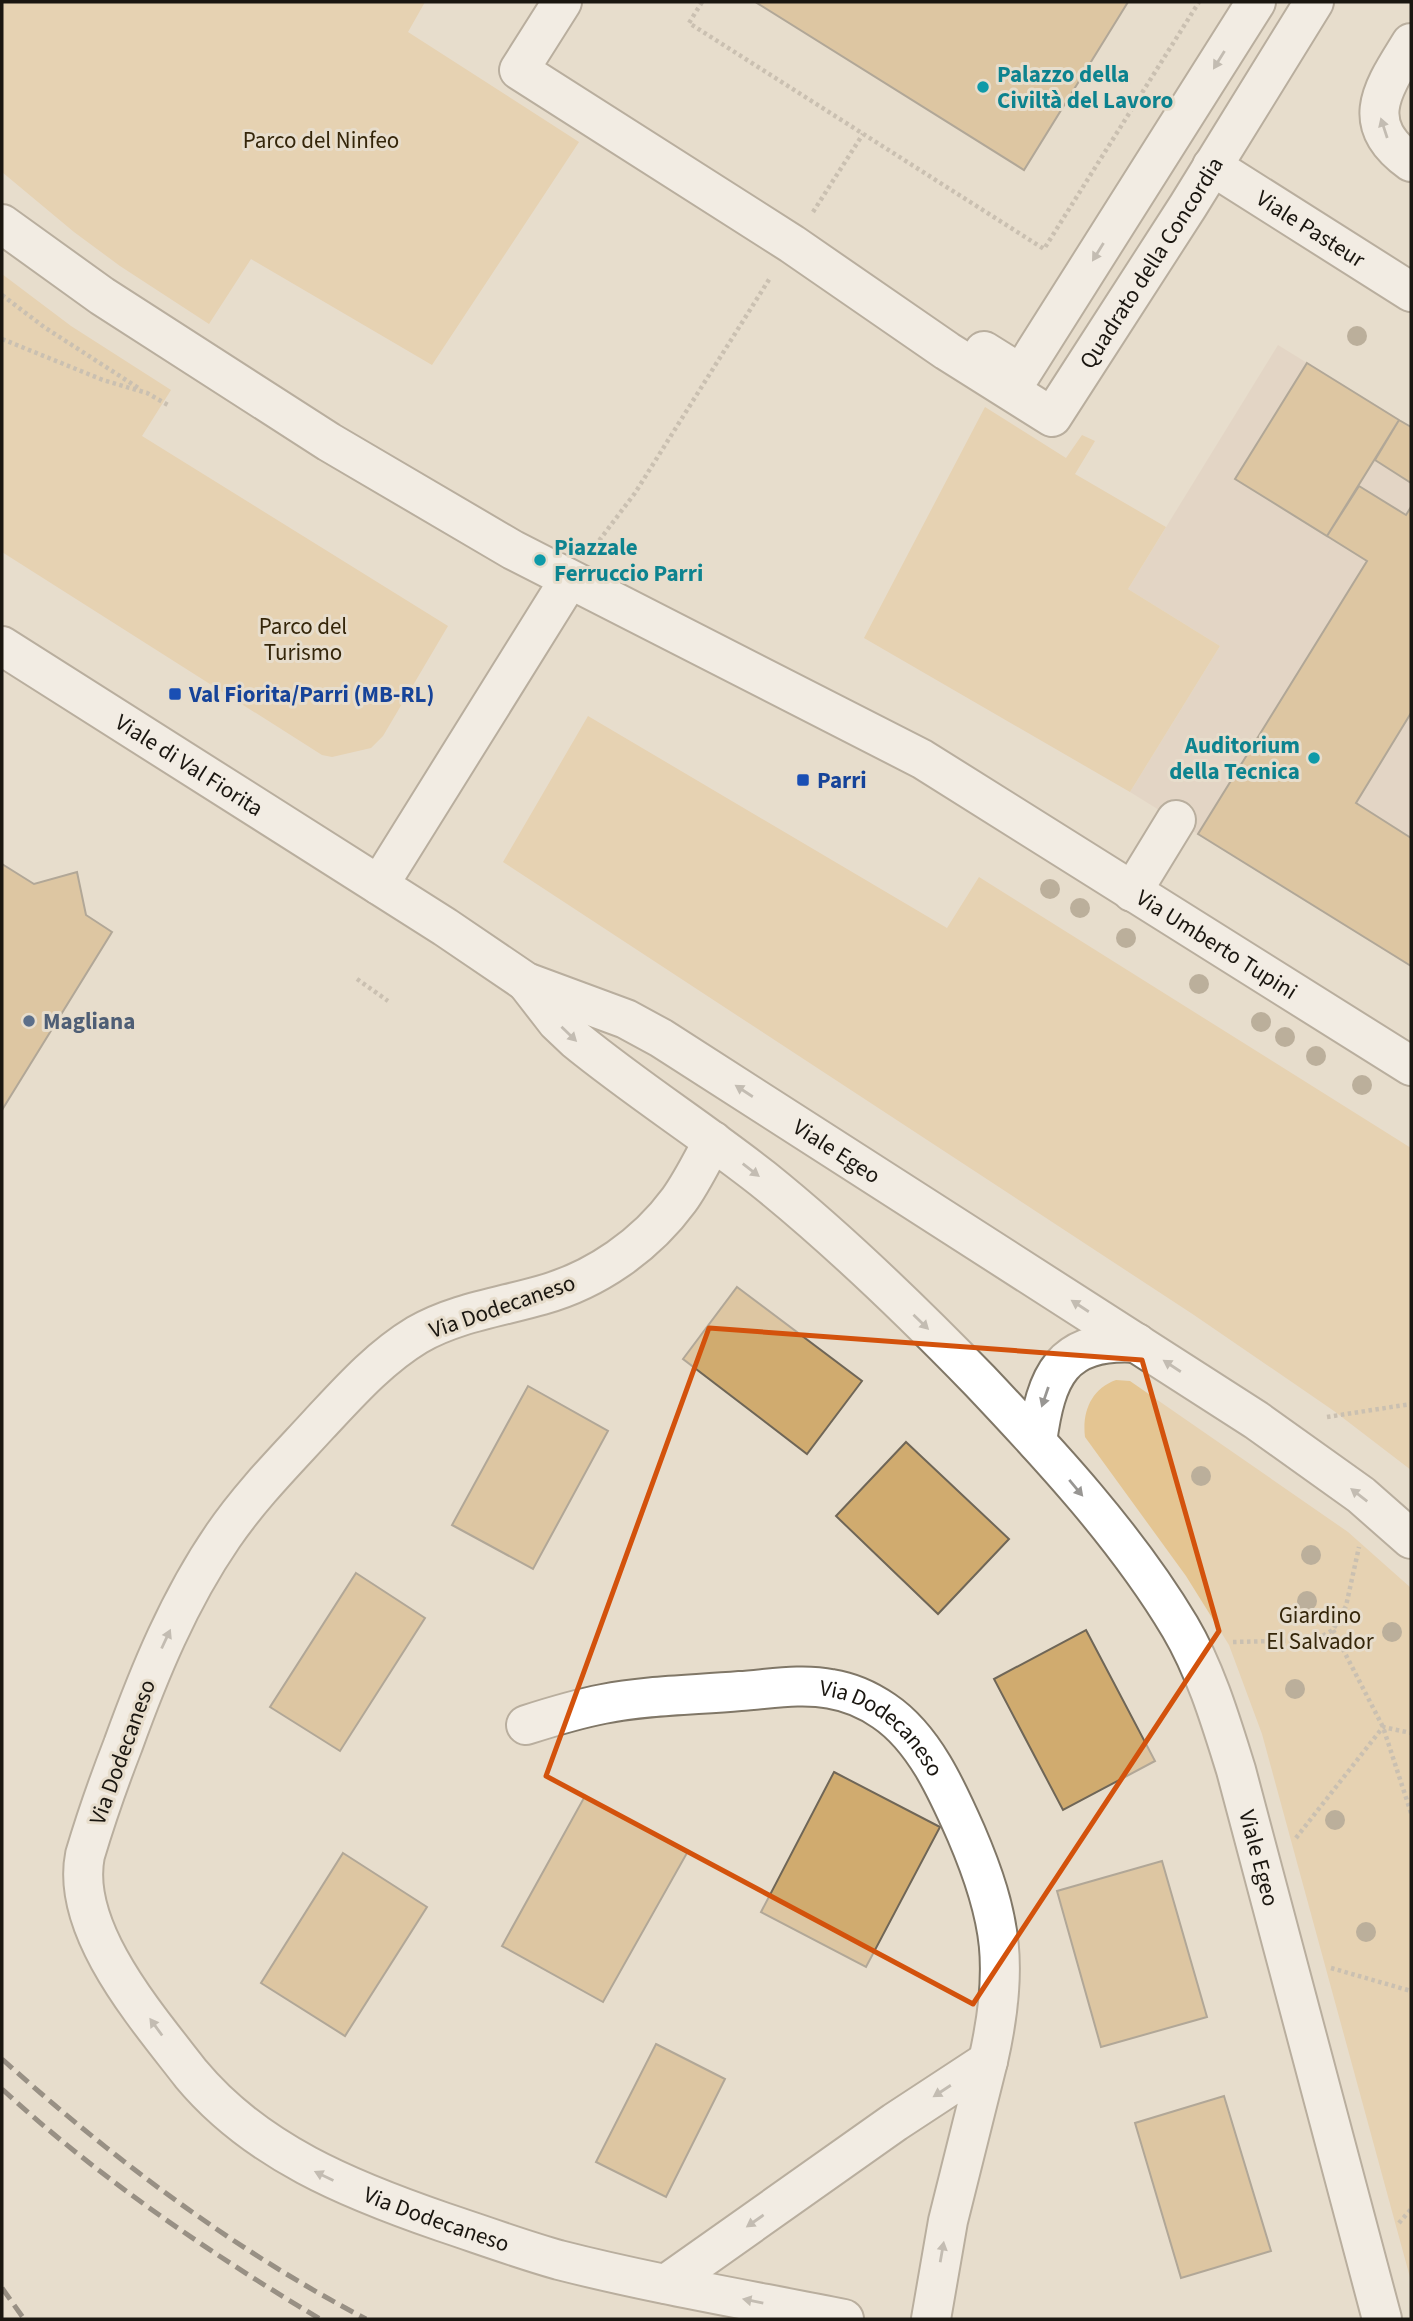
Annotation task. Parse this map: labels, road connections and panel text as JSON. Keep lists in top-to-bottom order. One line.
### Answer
{"streets":{"street":["Viale Pasteur","Quadrato della Concordia","Viale di Val Fiorita","Via Umberto Tupini","Viale Egeo","Via Dodecaneso"]},"crossings":[["Viale Pasteur","Quadrato della Concordia"],["Viale di Val Fiorita","Viale Egeo"],["Viale Egeo","Via Dodecaneso"]],"parks":["Parco del Ninfeo","Parco del Turismo","Giardino El Salvador"],"places":{"other":["Palazzo della Civiltà del Lavoro","Piazzale Ferruccio Parri","Auditorium della Tecnica","Magliana"],"transit":["Val Fiorita/Parri (MB-RL)","Parri"]}}
